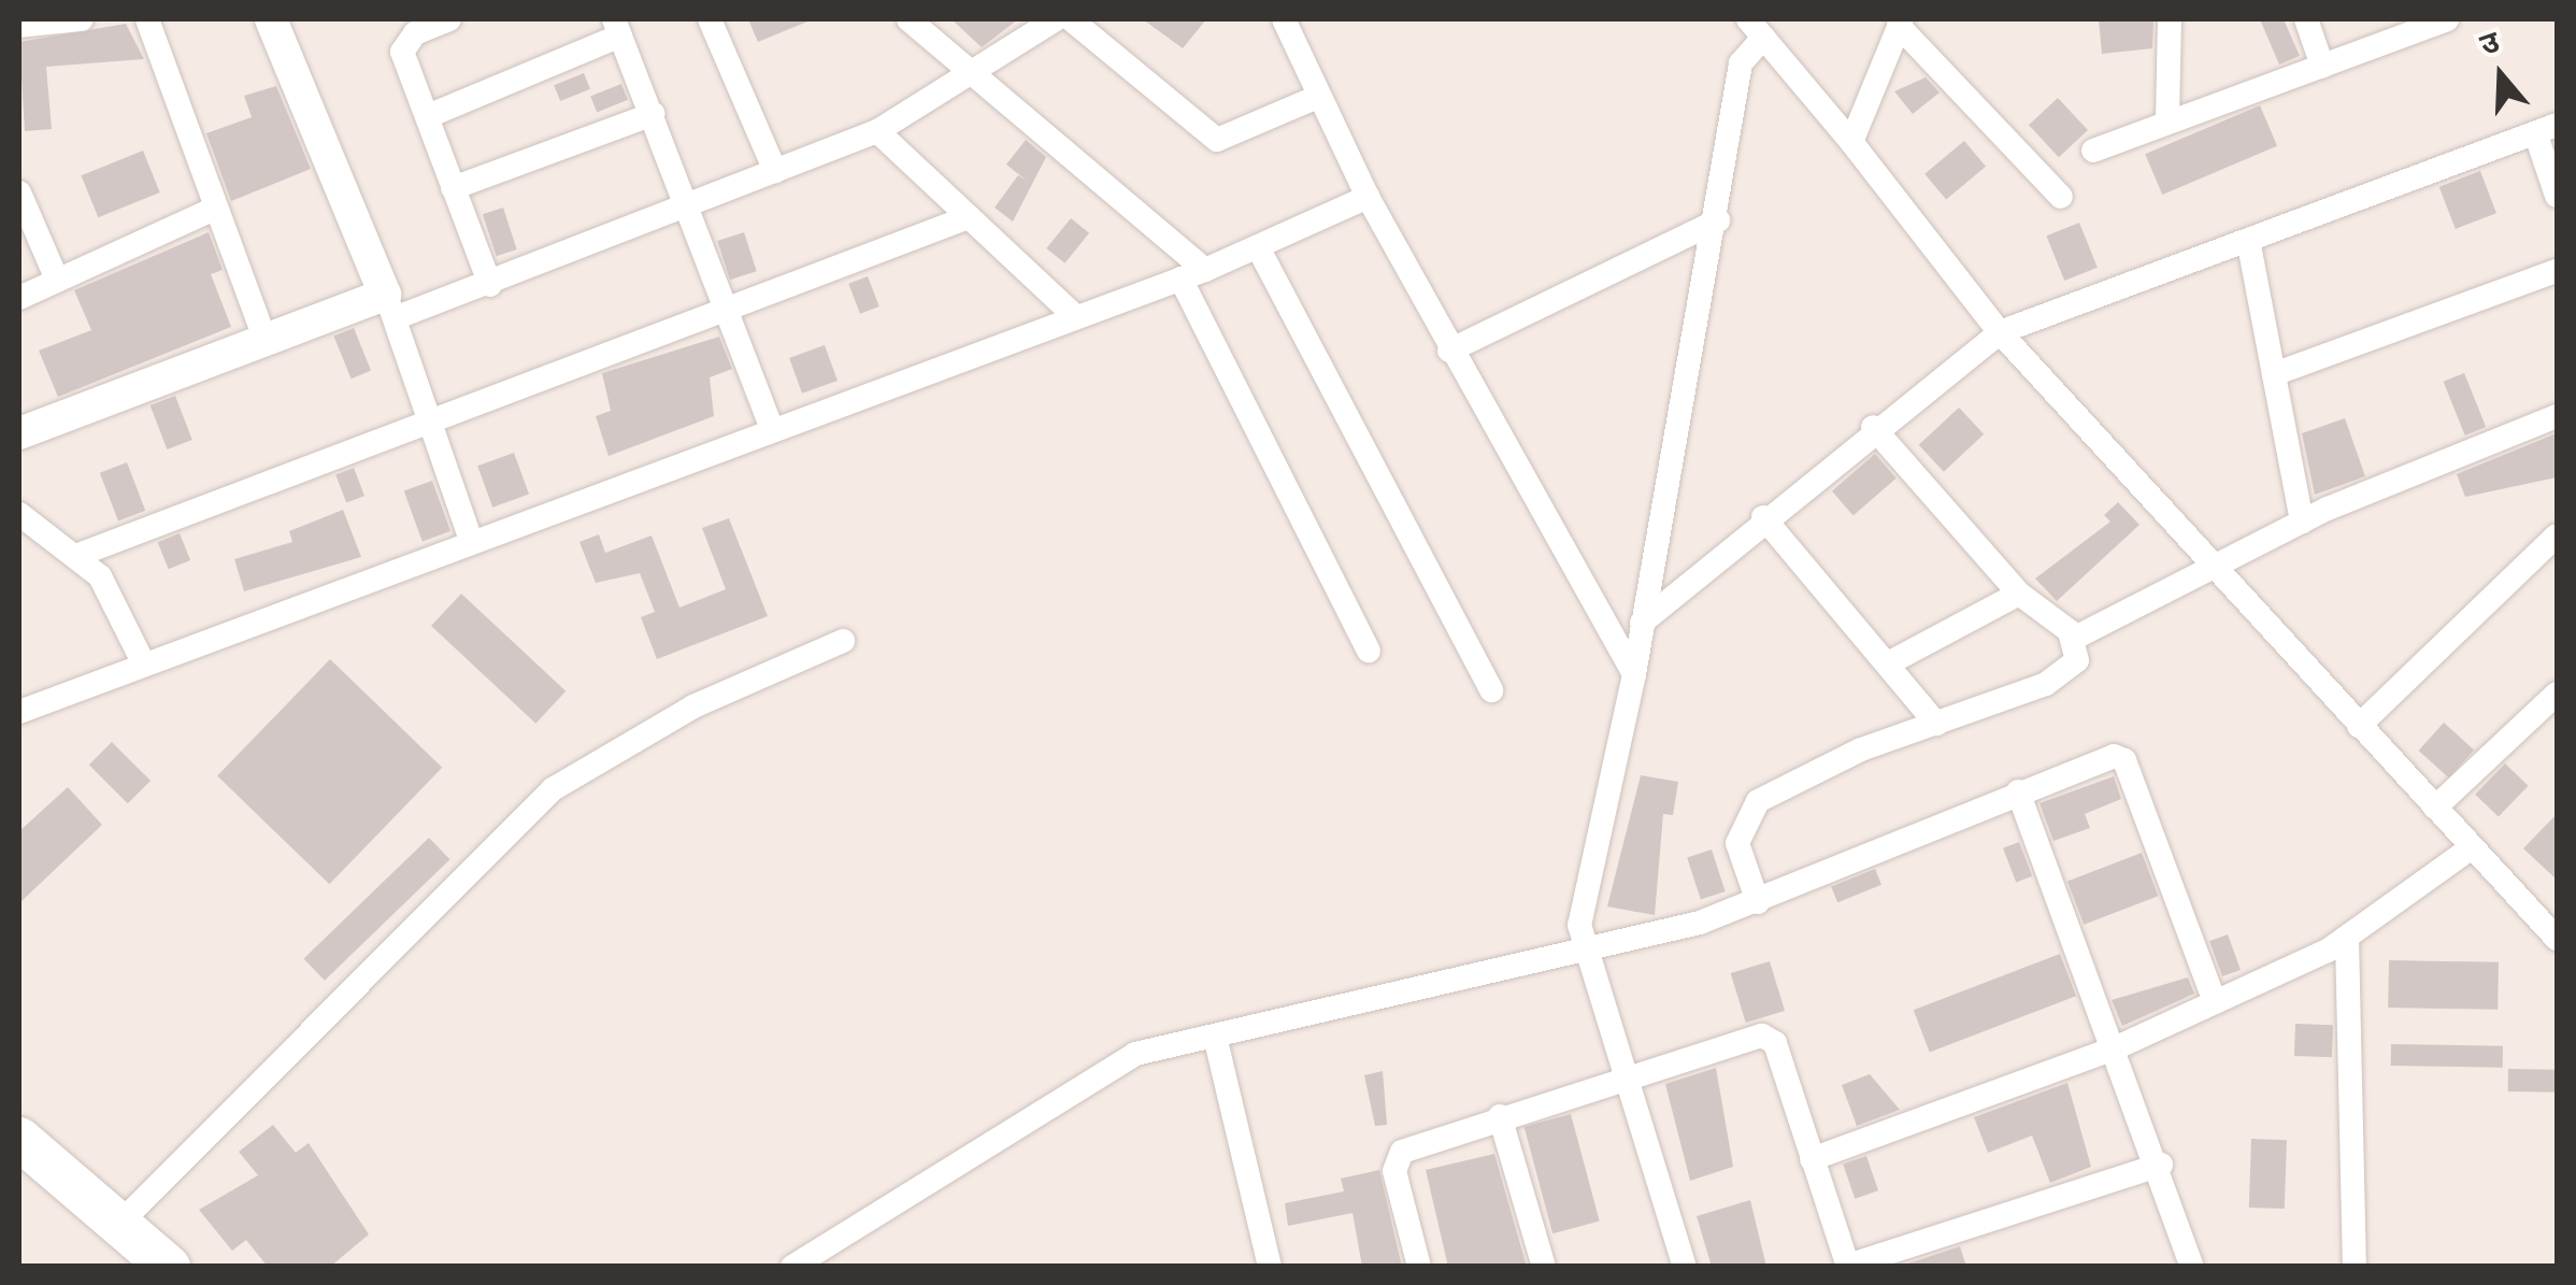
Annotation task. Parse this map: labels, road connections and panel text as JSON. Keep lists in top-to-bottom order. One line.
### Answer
{"north":"top"}
